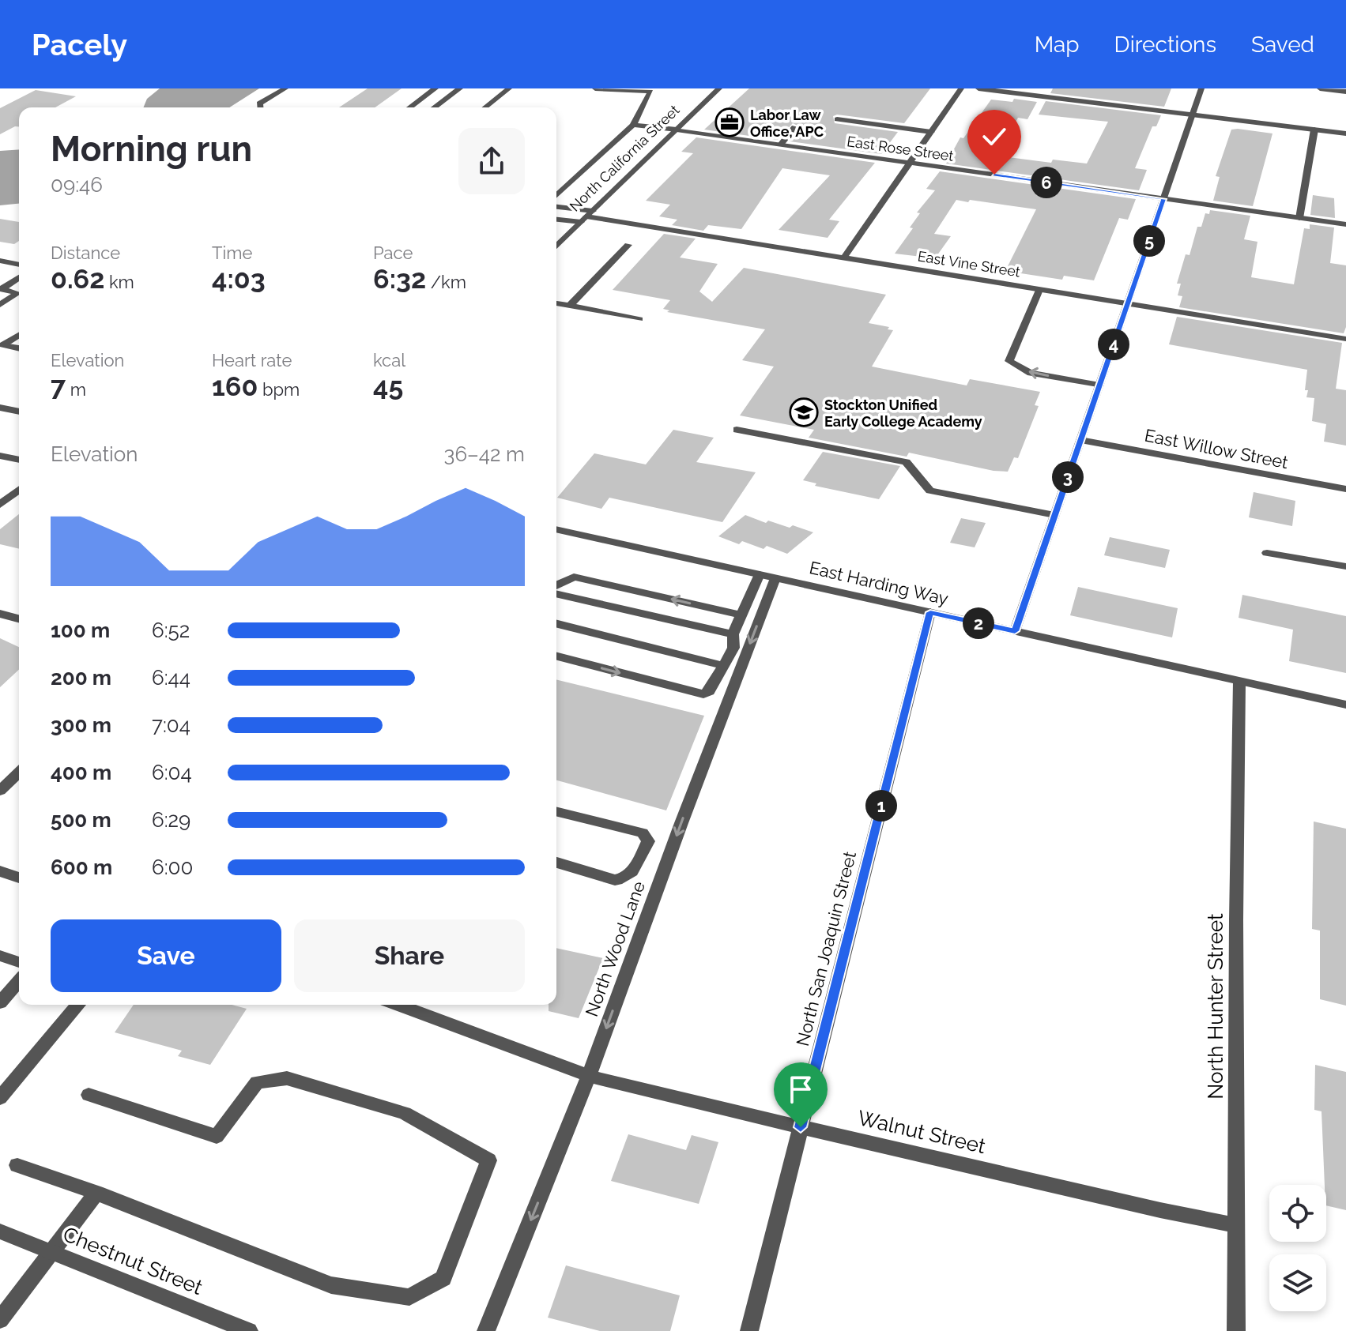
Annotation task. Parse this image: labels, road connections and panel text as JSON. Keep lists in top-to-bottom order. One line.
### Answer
{"streets":{"street":["East Rose Street","North California Street","East Vine Street","East Willow Street","East Harding Way","North Wood Lane","North San Joaquin Street","North Hunter Street","Walnut Street","Chestnut Street"]},"crossings":[["East Rose Street","North California Street"],["North California Street","East Vine Street"],["East Harding Way","North Wood Lane"],["East Harding Way","North San Joaquin Street"],["East Harding Way","North Hunter Street"],["North Wood Lane","Walnut Street"],["North San Joaquin Street","Walnut Street"],["North Hunter Street","Walnut Street"]],"one_way":["North Wood Lane"],"places":{"office":["Labor Law Office, APC"],"school or university":["Stockton Unified Early College Academy"]},"page":{"header":"Pacely","nav":["Map","Directions","Saved"],"heading":["Morning run","09:46"],"pins":["6","5","4","3","2","1"],"stats":[["Distance","0.62 km"],["Time","4:03"],["Pace","6:32 /km"],["Elevation","7 m"],["Heart rate","160 bpm"],["kcal","45"]],"chart":["Elevation","36–42 m"],"list":[{"name":"100 m","note":"6:52"},{"name":"200 m","note":"6:44"},{"name":"300 m","note":"7:04"},{"name":"400 m","note":"6:04"},{"name":"500 m","note":"6:29"},{"name":"600 m","note":"6:00"}],"buttons":["Save","Share"]}}
